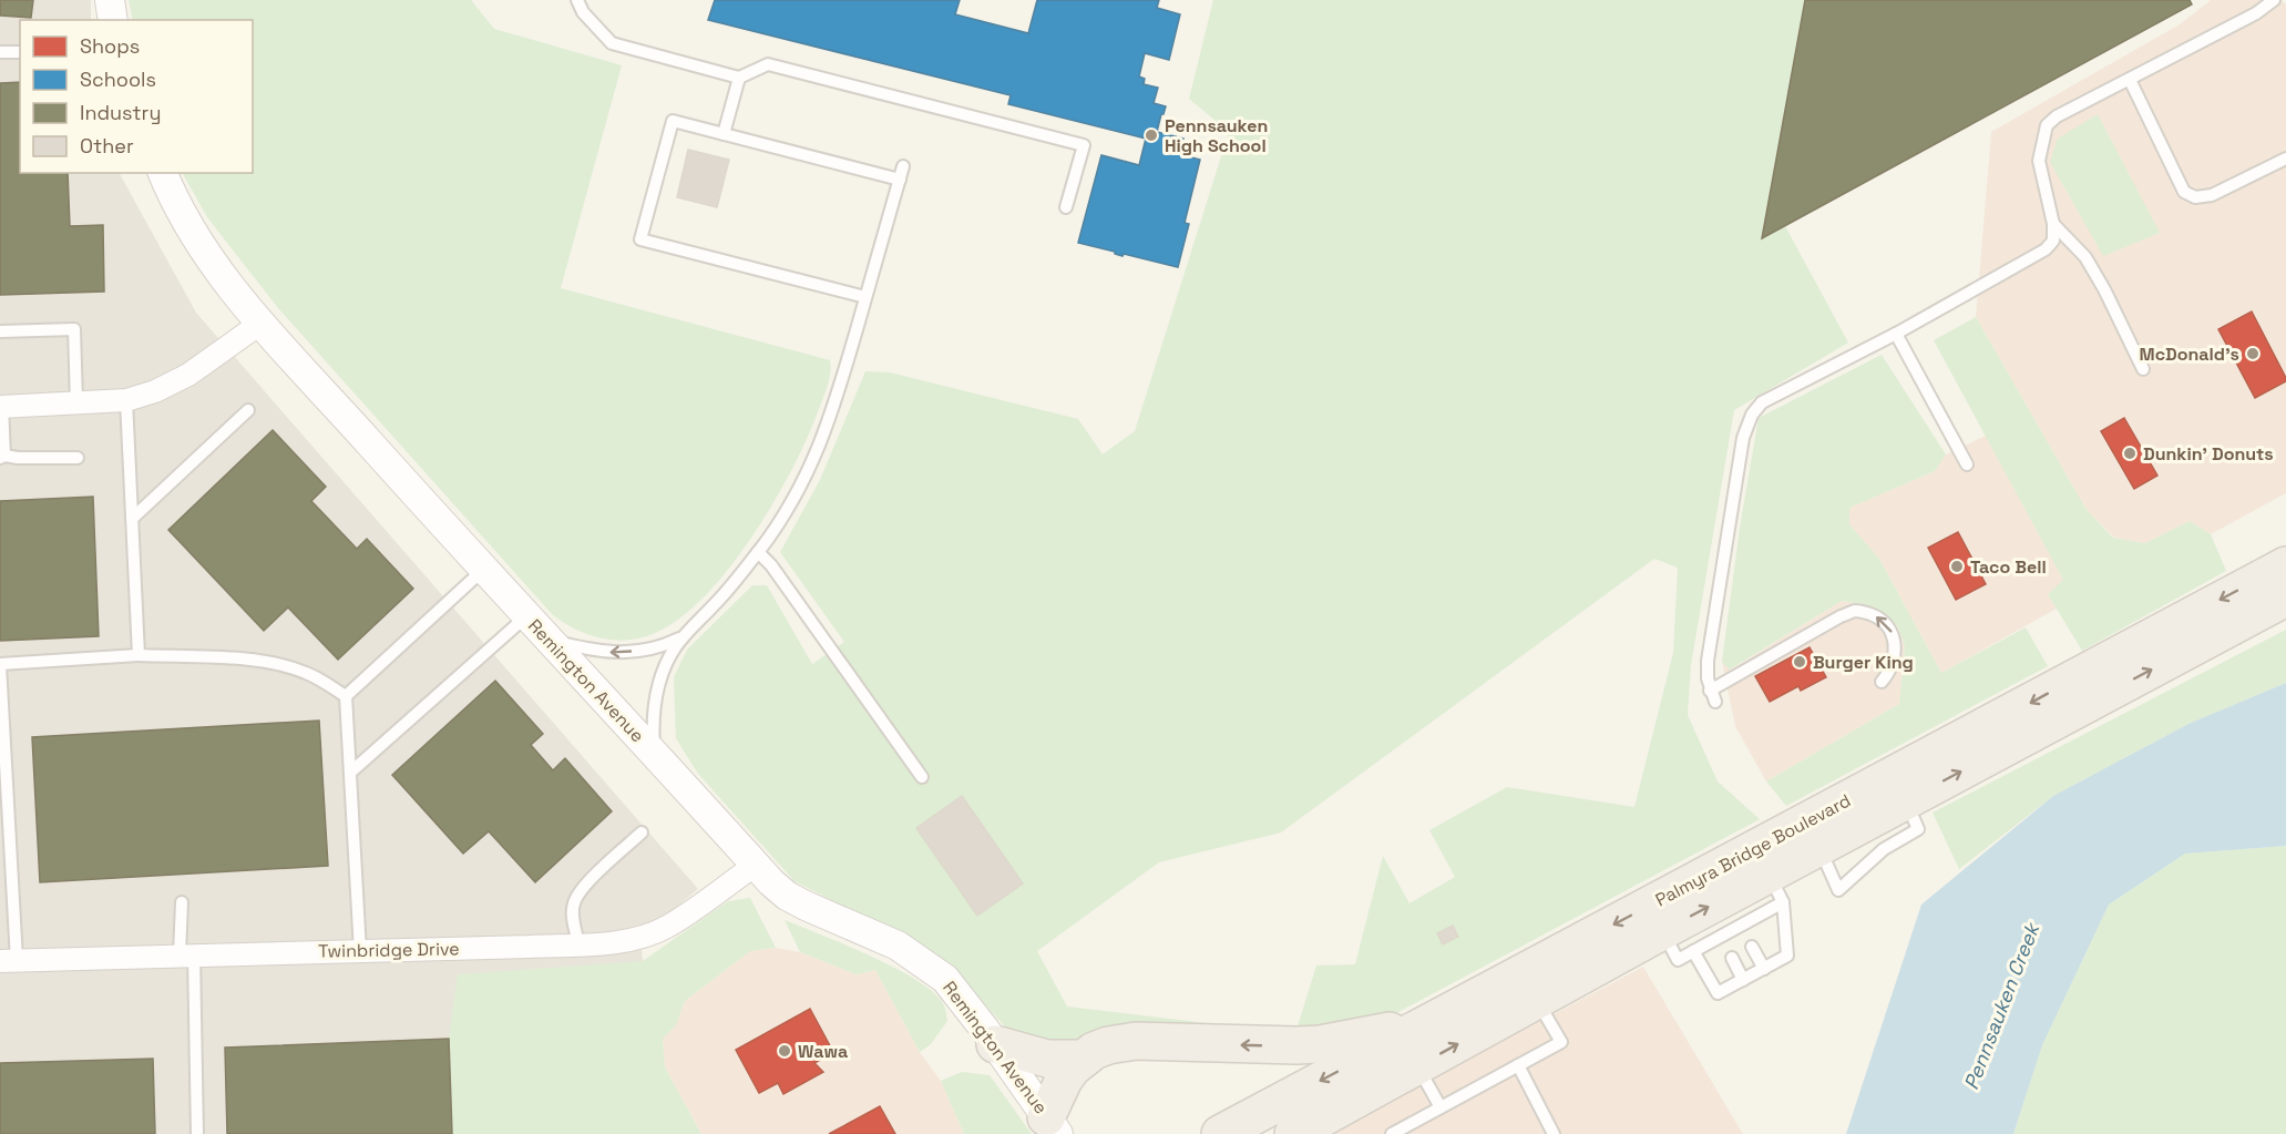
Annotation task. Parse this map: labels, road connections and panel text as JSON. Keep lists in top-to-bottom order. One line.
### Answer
{"streets":{"highway":["Palmyra Bridge Boulevard"],"street":["Remington Avenue","Twinbridge Drive"]},"crossings":[["Remington Avenue","Twinbridge Drive"]],"water":["Pennsauken Creek"],"places":["Pennsauken High School","McDonald's","Dunkin' Donuts","Taco Bell","Burger King","Wawa"],"legend":["Shops","Schools","Industry","Other"]}
